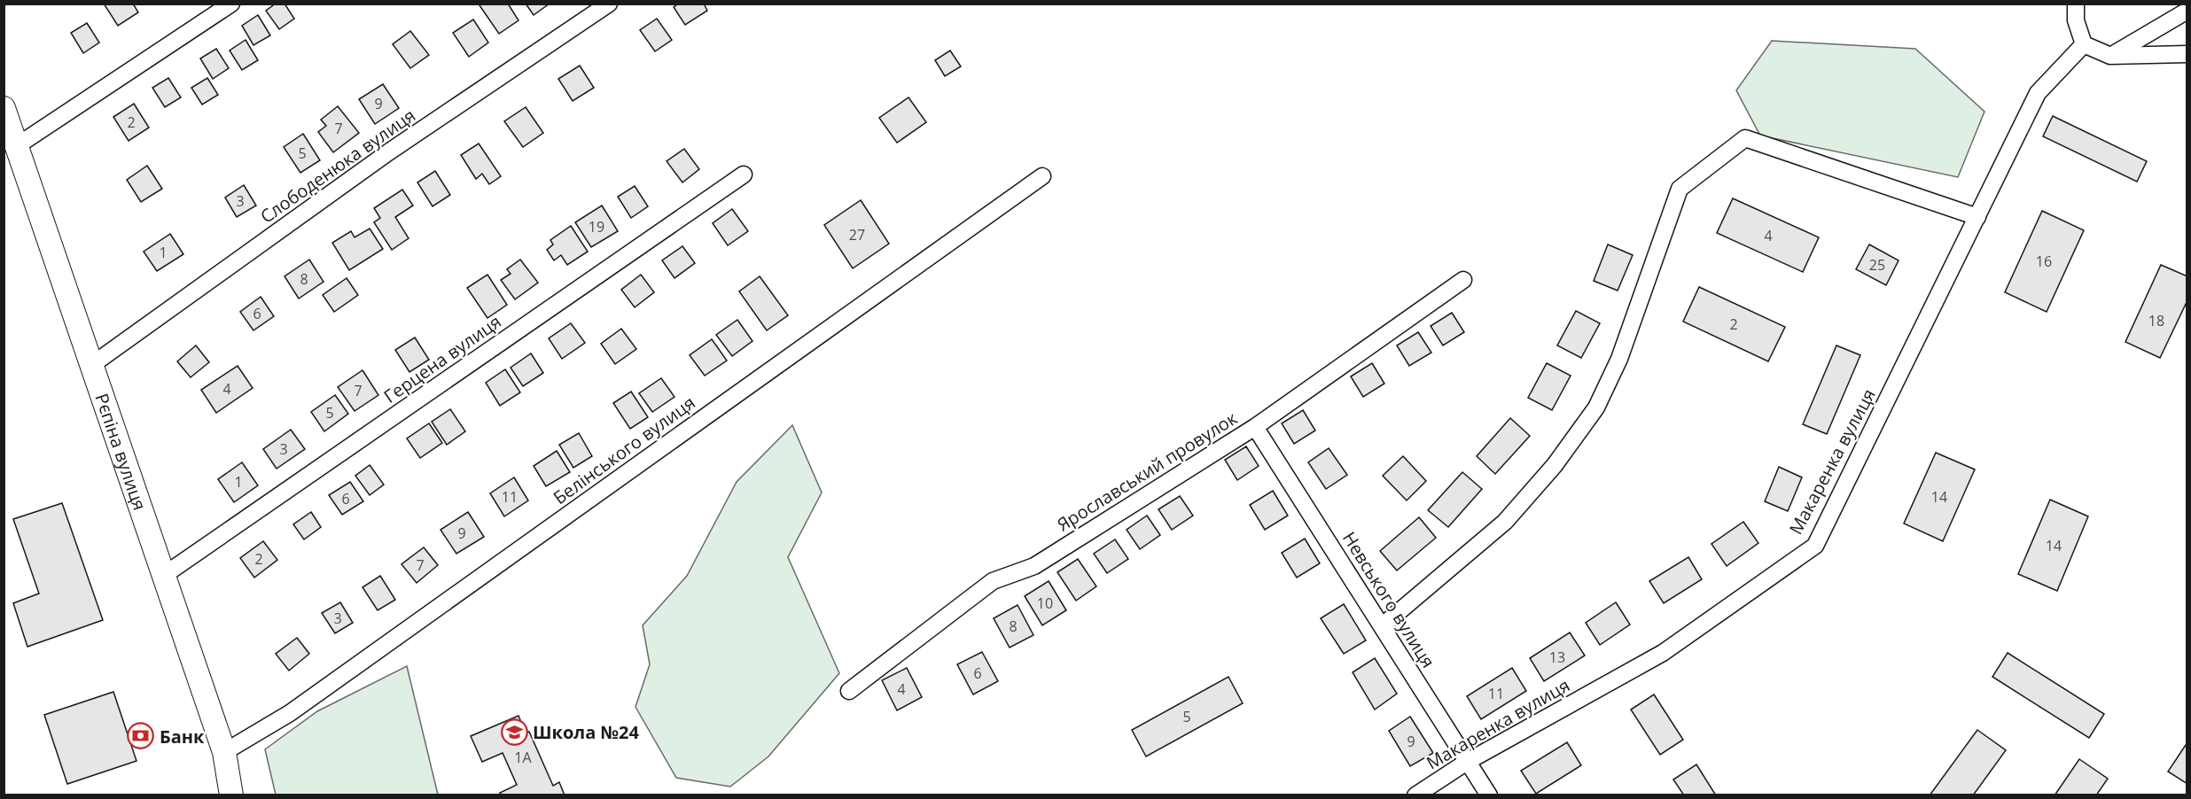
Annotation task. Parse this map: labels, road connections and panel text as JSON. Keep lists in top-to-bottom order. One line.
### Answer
{"streets":{"street":["Слободенюка вулиця","Герцена вулиця","Белінського вулиця","Рєпіна вулиця","Макаренка вулиця","Ярославський провулок","Невського вулиця"]},"crossings":[["Слободенюка вулиця","Рєпіна вулиця"],["Герцена вулиця","Рєпіна вулиця"],["Белінського вулиця","Рєпіна вулиця"],["Макаренка вулиця","Невського вулиця"],["Ярославський провулок","Невського вулиця"]],"places":{"school or university":["Школа №24"],"bank":["Банк"]},"house_numbers":["9","2","7","5","3","19","27","4","1","16","25","8","6","18","2","4","7","5","3","1","11","14","6","9","14","2","7","10","3","8","13","6","4","11","5","9","1А"]}
